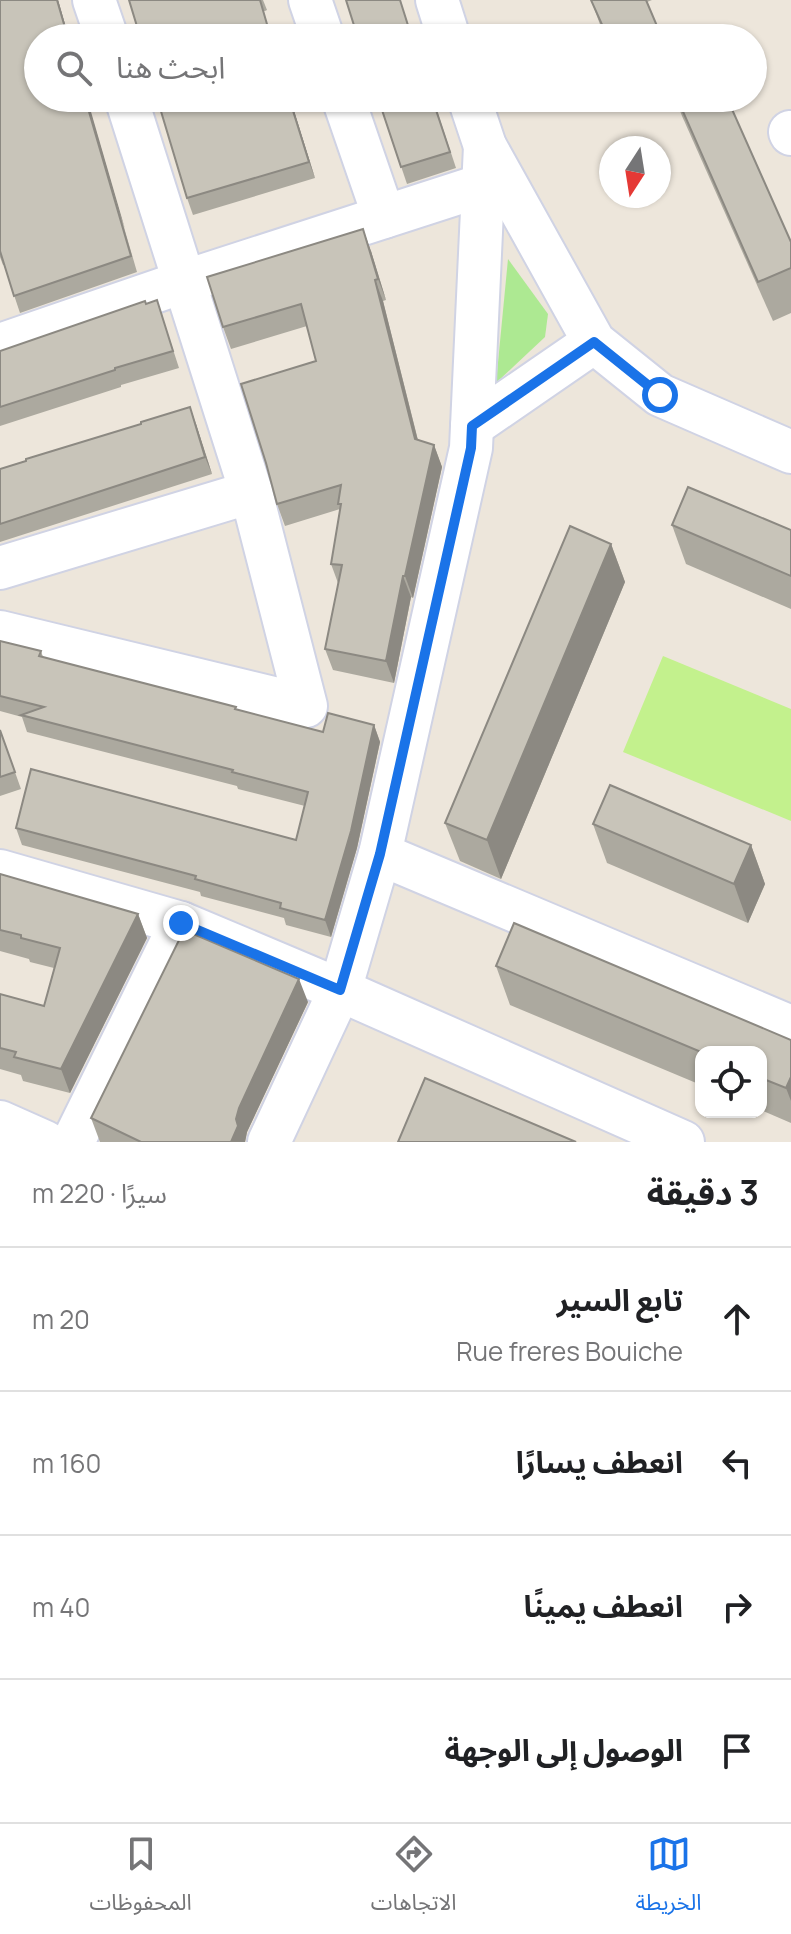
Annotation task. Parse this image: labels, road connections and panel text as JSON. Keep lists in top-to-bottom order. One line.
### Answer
{"north":"bottom","page":{"search":"ابحث هنا","heading":["3 دقيقة","سيرًا · 220 m"],"list":[["تابع السير","Rue freres Bouiche","20 m"],["انعطف يسارًا","160 m"],["انعطف يمينًا","40 m"],"الوصول إلى الوجهة"],"nav":["الخريطة","الاتجاهات","المحفوظات"]}}
